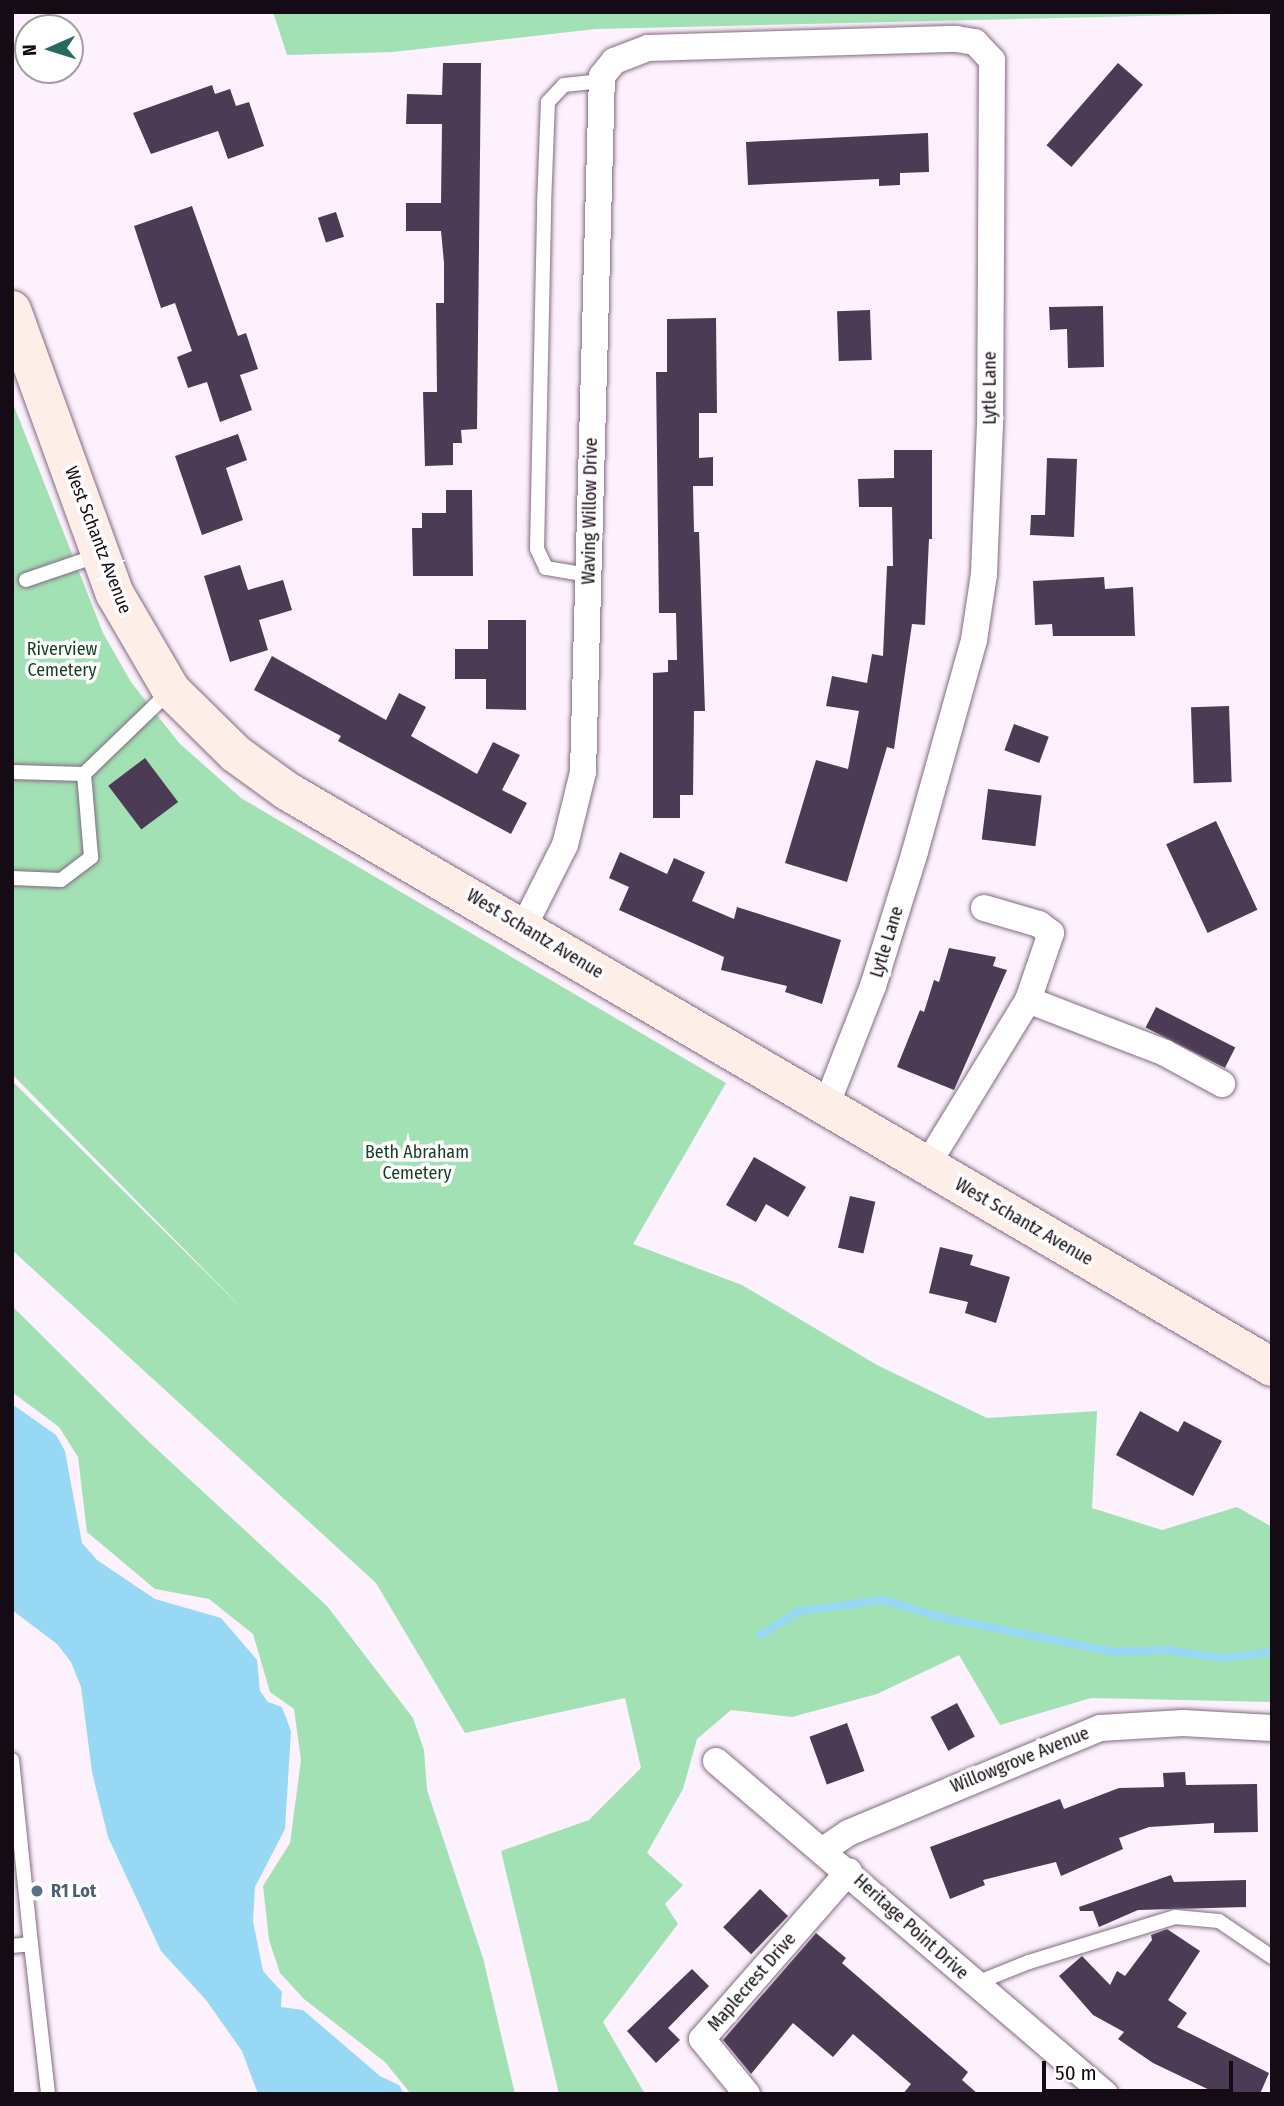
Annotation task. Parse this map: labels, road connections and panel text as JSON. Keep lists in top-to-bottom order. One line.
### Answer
{"streets":{"main road":["West Schantz Avenue"],"street":["Lytle Lane","Waving Willow Drive","Willowgrove Avenue","Heritage Point Drive","Maplecrest Drive"]},"crossings":[["Lytle Lane","Waving Willow Drive"],["Lytle Lane","West Schantz Avenue"],["Waving Willow Drive","West Schantz Avenue"],["Willowgrove Avenue","Heritage Point Drive"],["Heritage Point Drive","Maplecrest Drive"]],"parks":["Riverview Cemetery","Beth Abraham Cemetery"],"places":["R1 Lot"],"scale_bar":"50 m","north":"left"}
